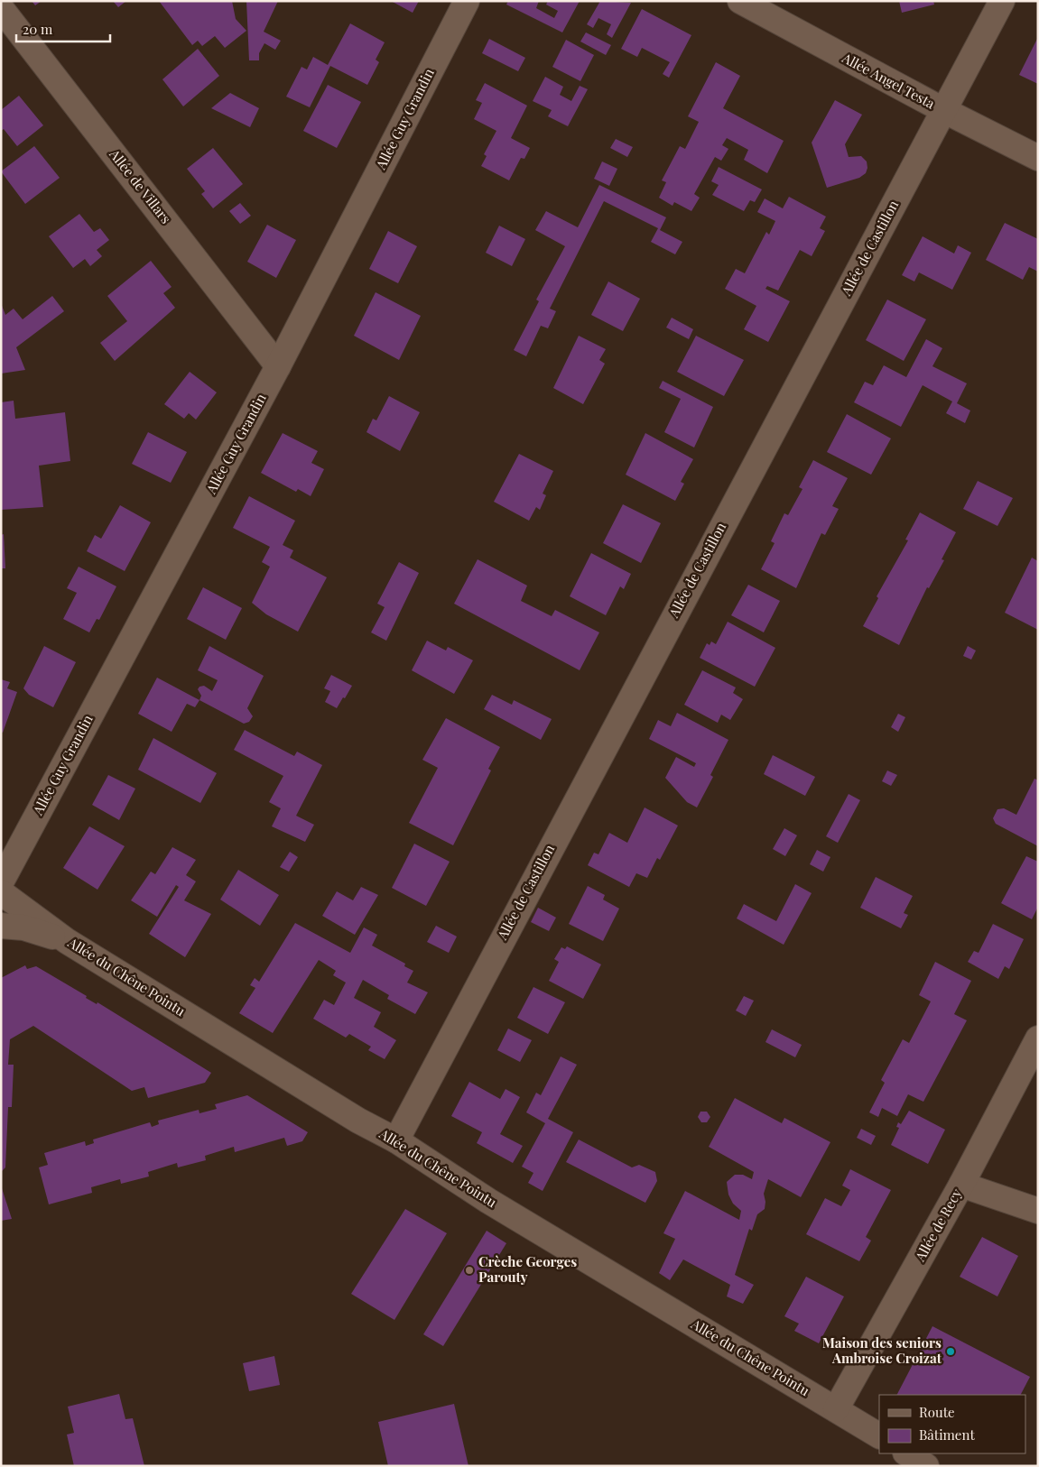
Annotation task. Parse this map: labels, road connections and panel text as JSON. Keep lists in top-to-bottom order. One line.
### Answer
{"streets":{"street":["Allée Angel Testa","Allée Guy Grandin","Allée de Villars","Allée de Castillon","Allée du Chêne Pointu","Allée de Recy"]},"crossings":[["Allée Angel Testa","Allée de Castillon"],["Allée Guy Grandin","Allée de Villars"],["Allée de Castillon","Allée du Chêne Pointu"],["Allée du Chêne Pointu","Allée de Recy"]],"places":["Crèche Georges Parouty","Maison des seniors Ambroise Croizat"],"legend":["Route","Bâtiment"],"scale_bar":"20 m"}
